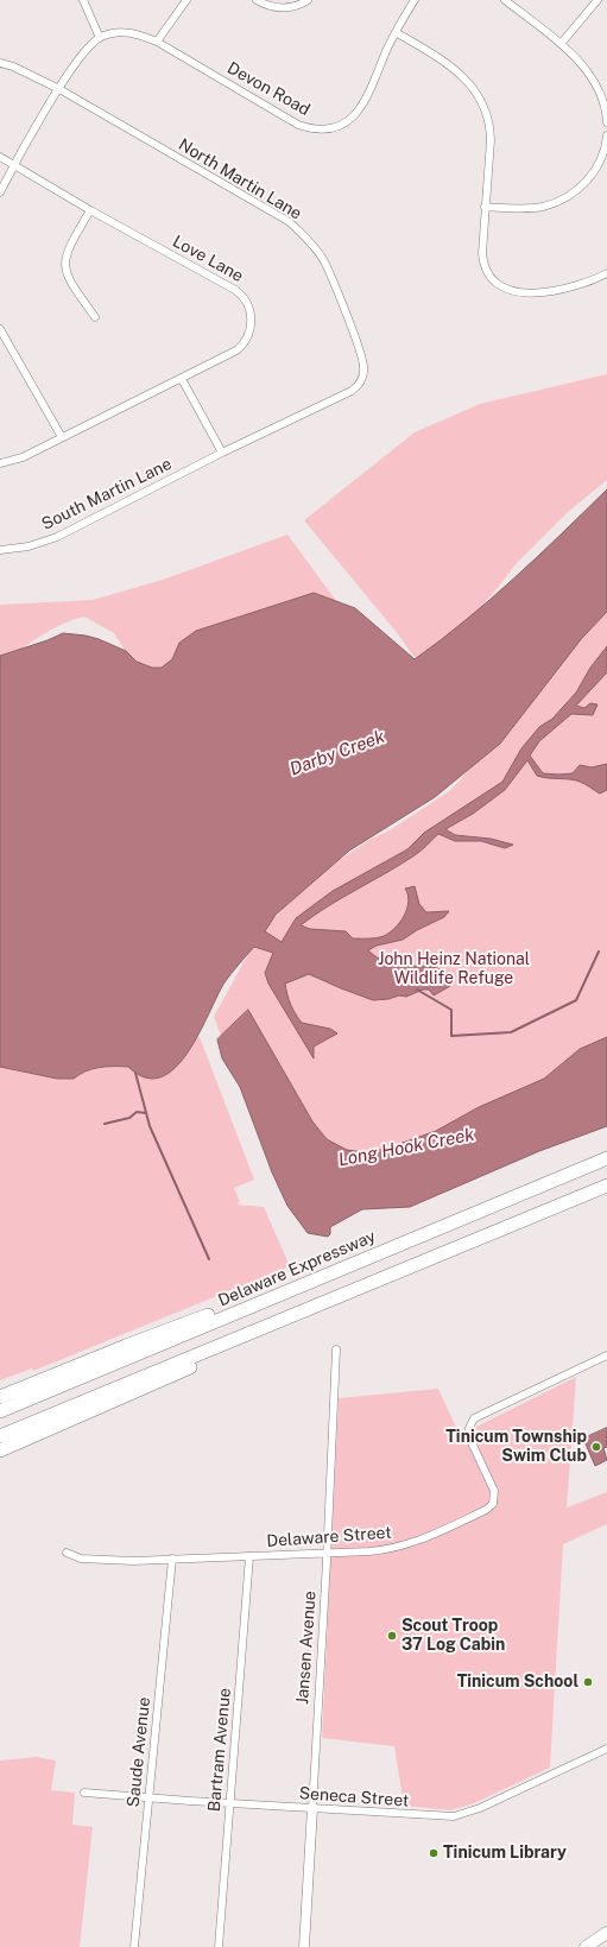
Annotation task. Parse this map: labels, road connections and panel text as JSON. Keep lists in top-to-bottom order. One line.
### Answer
{"streets":{"highway":["Delaware Expressway"],"street":["Devon Road","North Martin Lane","Love Lane","South Martin Lane","Delaware Street","Jansen Avenue","Bartram Avenue","Saude Avenue","Seneca Street"]},"crossings":[["North Martin Lane","South Martin Lane"],["Delaware Street","Jansen Avenue"],["Delaware Street","Bartram Avenue"],["Delaware Street","Saude Avenue"],["Jansen Avenue","Seneca Street"],["Bartram Avenue","Seneca Street"],["Saude Avenue","Seneca Street"]],"water":["Darby Creek","Long Hook Creek"],"parks":["John Heinz National Wildlife Refuge"],"places":["Tinicum Township Swim Club","Scout Troop 37 Log Cabin","Tinicum School","Tinicum Library"]}
